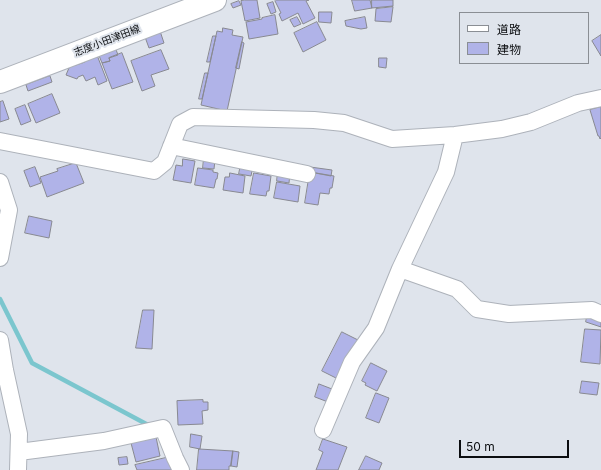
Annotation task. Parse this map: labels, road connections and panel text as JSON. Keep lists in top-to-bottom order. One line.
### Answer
{"streets":{"main road":["志度小田津田線"]},"legend":["道路","建物"],"scale_bar":"50 m"}
